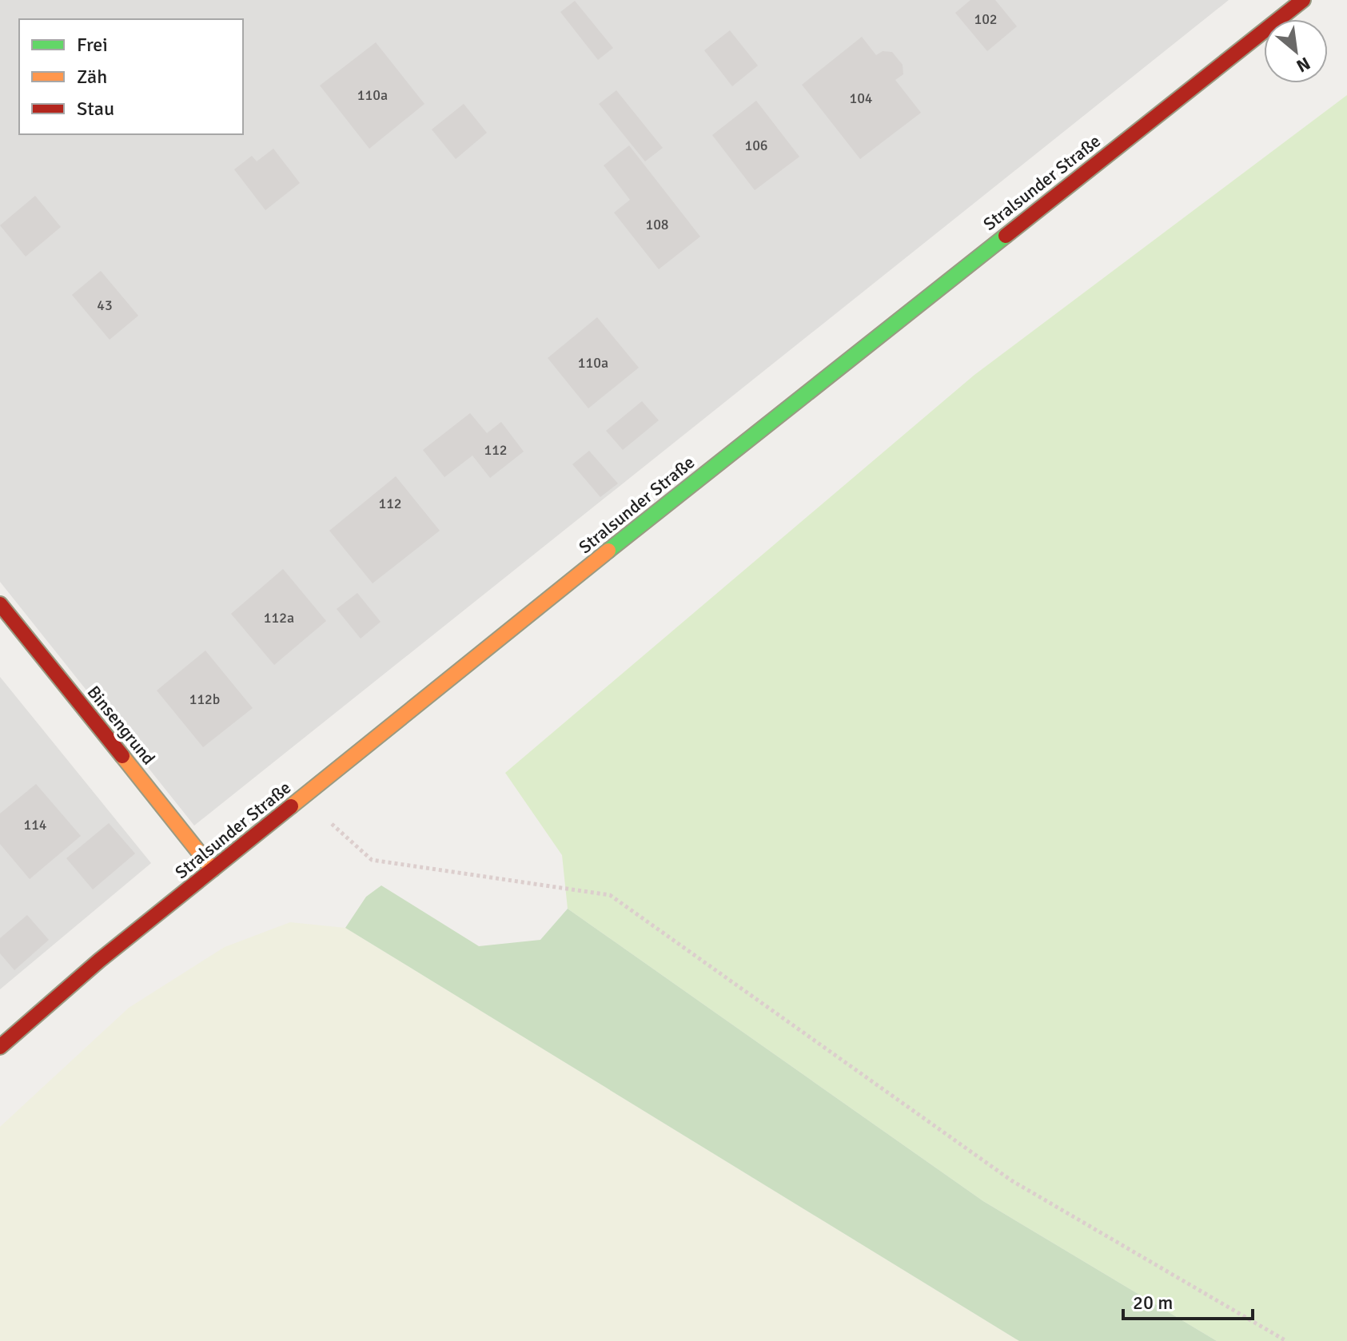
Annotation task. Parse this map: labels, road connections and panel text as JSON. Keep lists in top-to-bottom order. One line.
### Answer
{"streets":{"street":["Stralsunder Straße","Binsengrund"]},"crossings":[["Stralsunder Straße","Binsengrund"]],"house_numbers":["102","110a","104","106","108","43","110a","112","112","112a","112b","114"],"legend":["Frei","Zäh","Stau"],"scale_bar":"20 m","north":"bottom right"}
